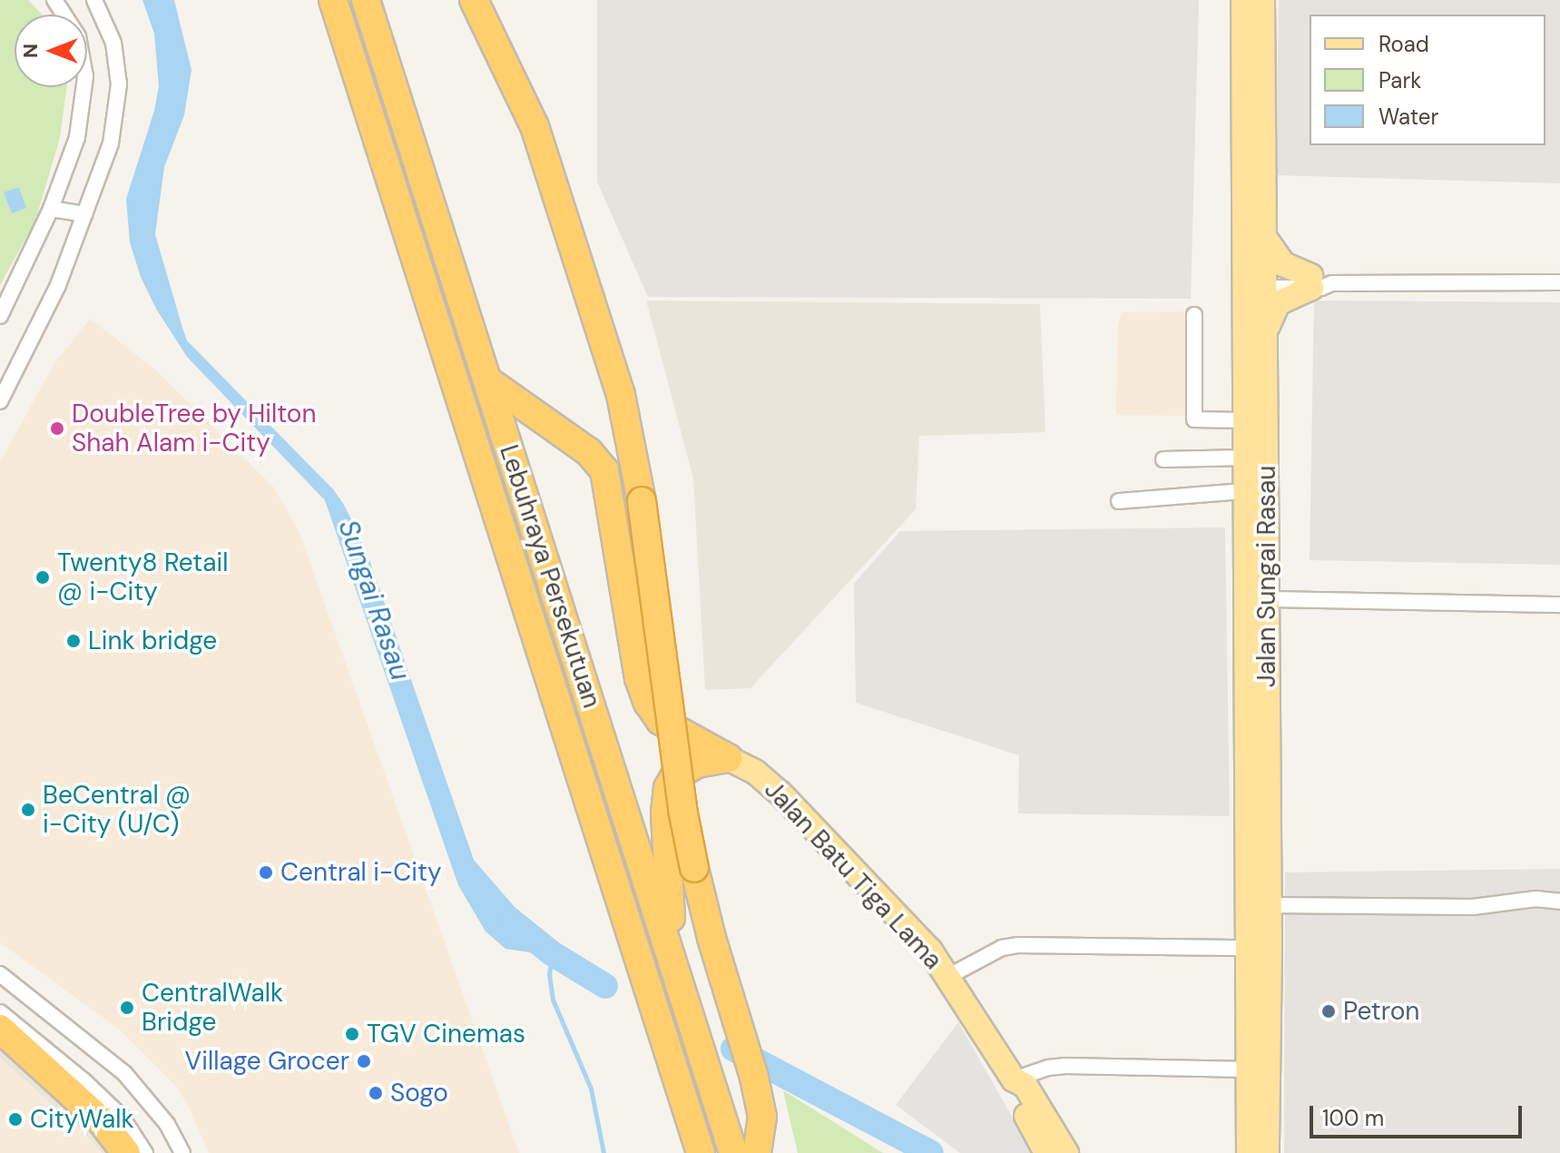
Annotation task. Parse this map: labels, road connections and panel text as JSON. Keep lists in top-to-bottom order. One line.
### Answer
{"streets":{"highway":["Lebuhraya Persekutuan"],"main road":["Jalan Sungai Rasau","Jalan Batu Tiga Lama"]},"water":["Sungai Rasau"],"places":["DoubleTree by Hilton Shah Alam i-City","Twenty8 Retail @ i-City","Link bridge","BeCentral @ i-City (U/C)","Central i-City","CentralWalk Bridge","Petron","TGV Cinemas","Village Grocer","Sogo","CityWalk"],"legend":["Road","Park","Water"],"scale_bar":"100 m","north":"left"}
